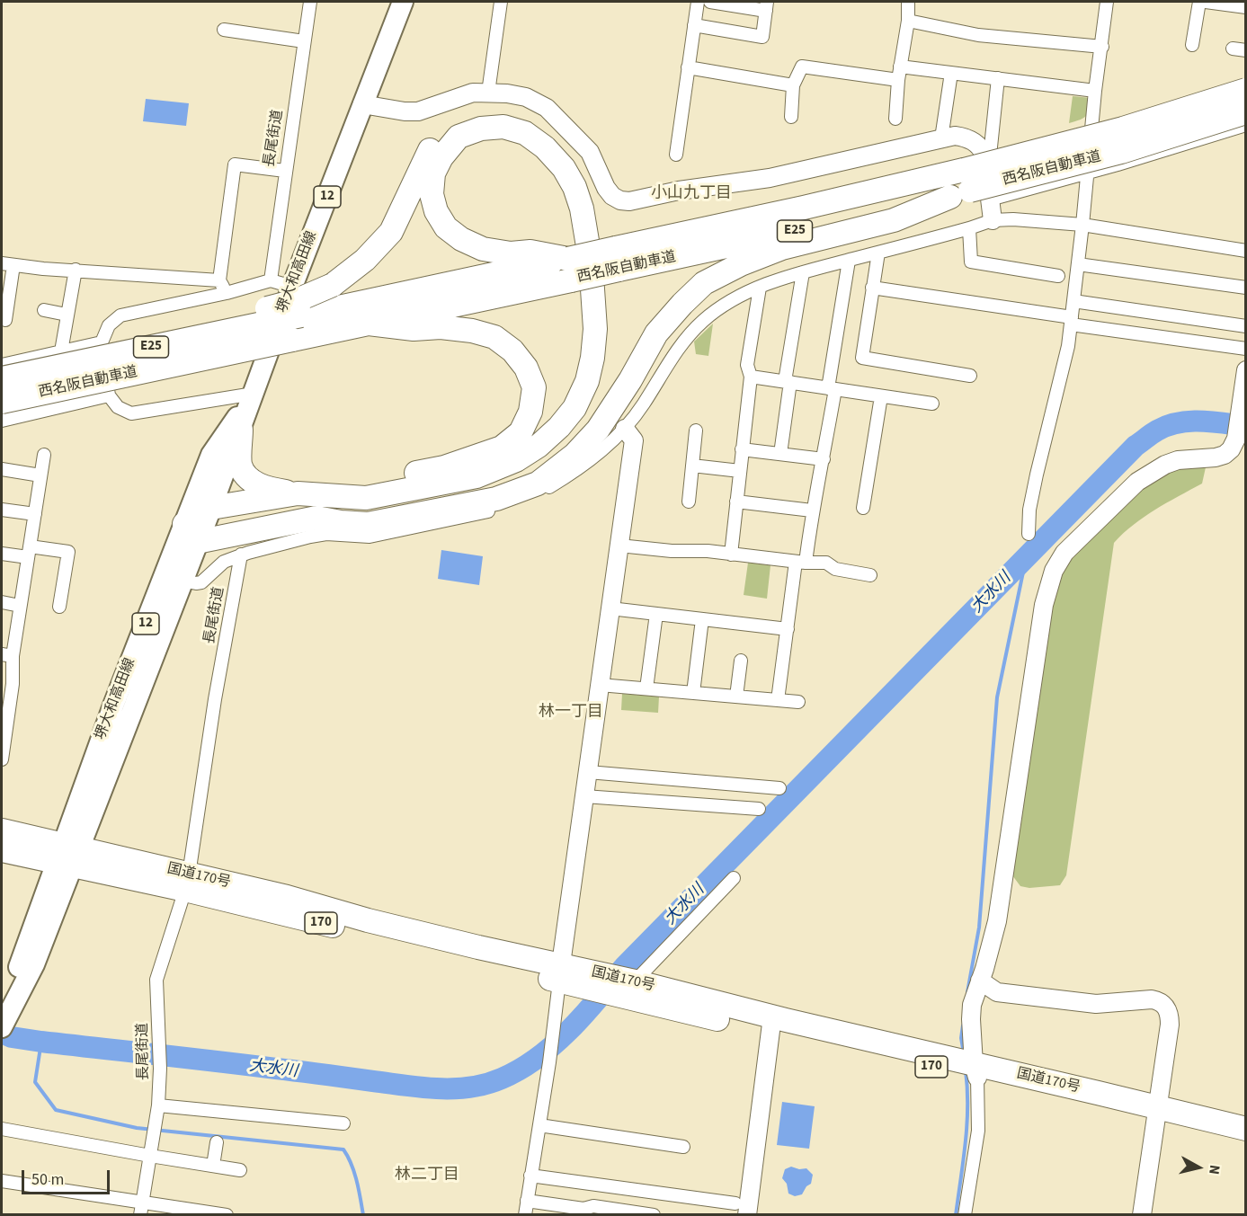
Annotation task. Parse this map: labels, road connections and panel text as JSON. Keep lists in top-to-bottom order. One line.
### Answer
{"streets":{"highway":["西名阪自動車道","E25","国道170号","170"],"main road":["12","堺大和高田線"],"street":["長尾街道"]},"crossings":[["長尾街道","国道170号"],["堺大和高田線","国道170号"]],"districts":["小山九丁目","林一丁目","林二丁目"],"water":["大水川"],"scale_bar":"50 m","north":"right"}
